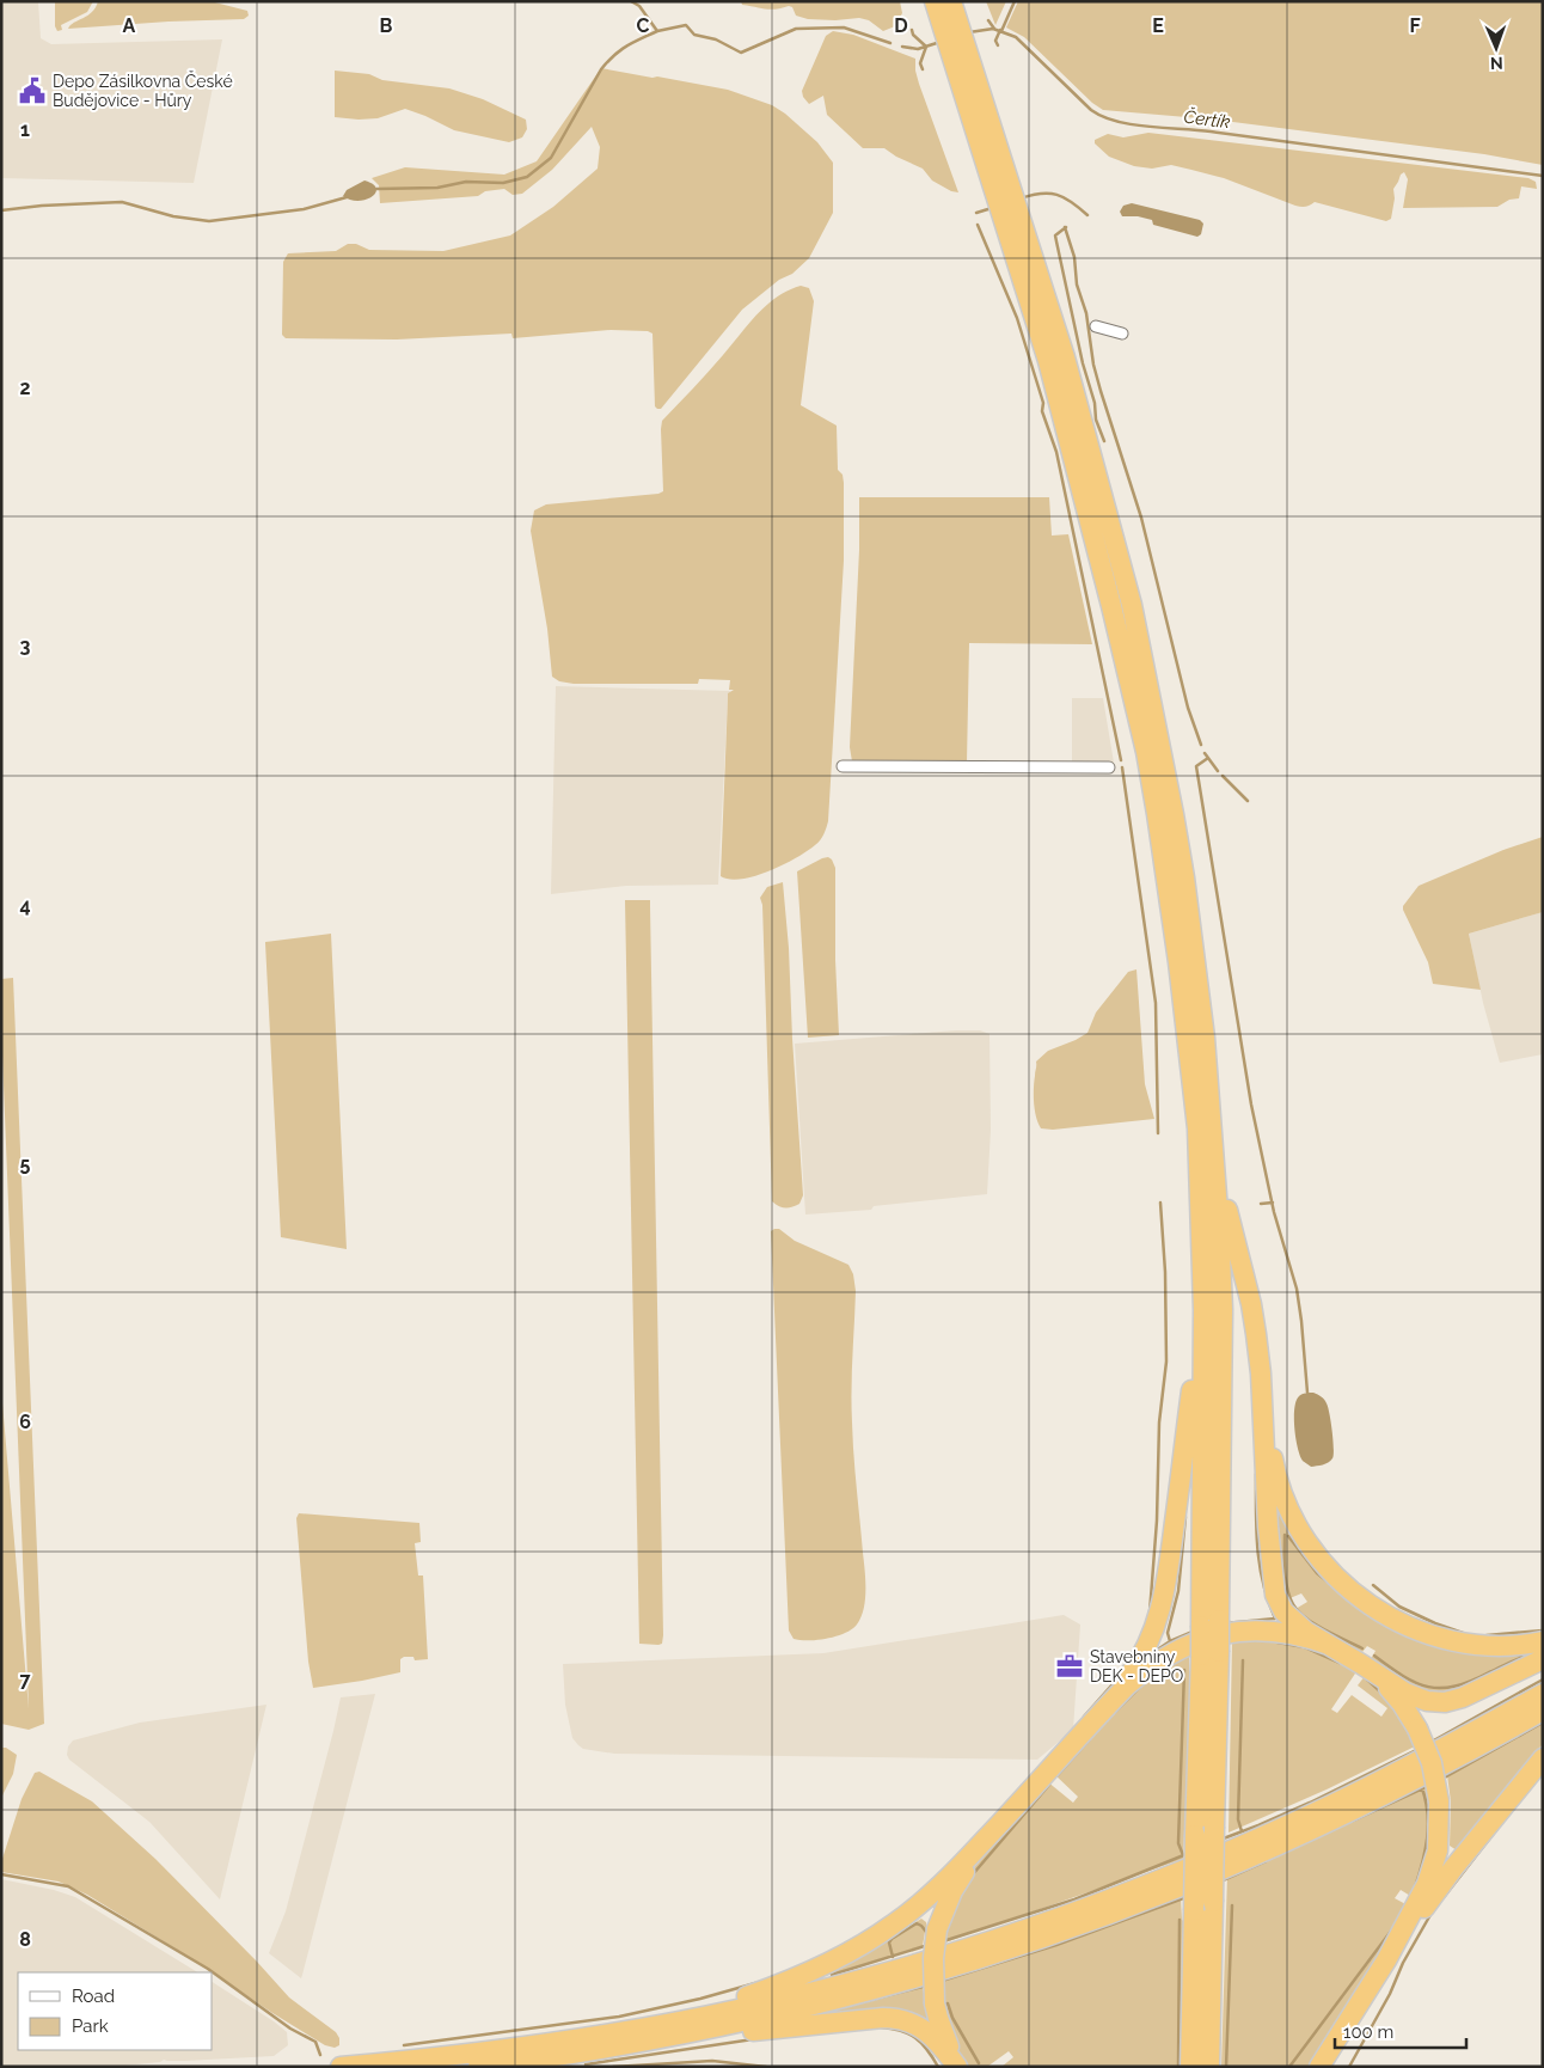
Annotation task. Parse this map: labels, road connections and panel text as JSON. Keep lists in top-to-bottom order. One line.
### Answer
{"water":["Čertík"],"places":{"public building":["Depo Zásilkovna České Budějovice - Hůry"],"office":["Stavebniny DEK - DEPO"]},"legend":["Road","Park"],"scale_bar":"100 m","north":"bottom","grid":{"columns":["A","B","C","D","E","F"],"rows":["1","2","3","4","5","6","7","8"]}}
